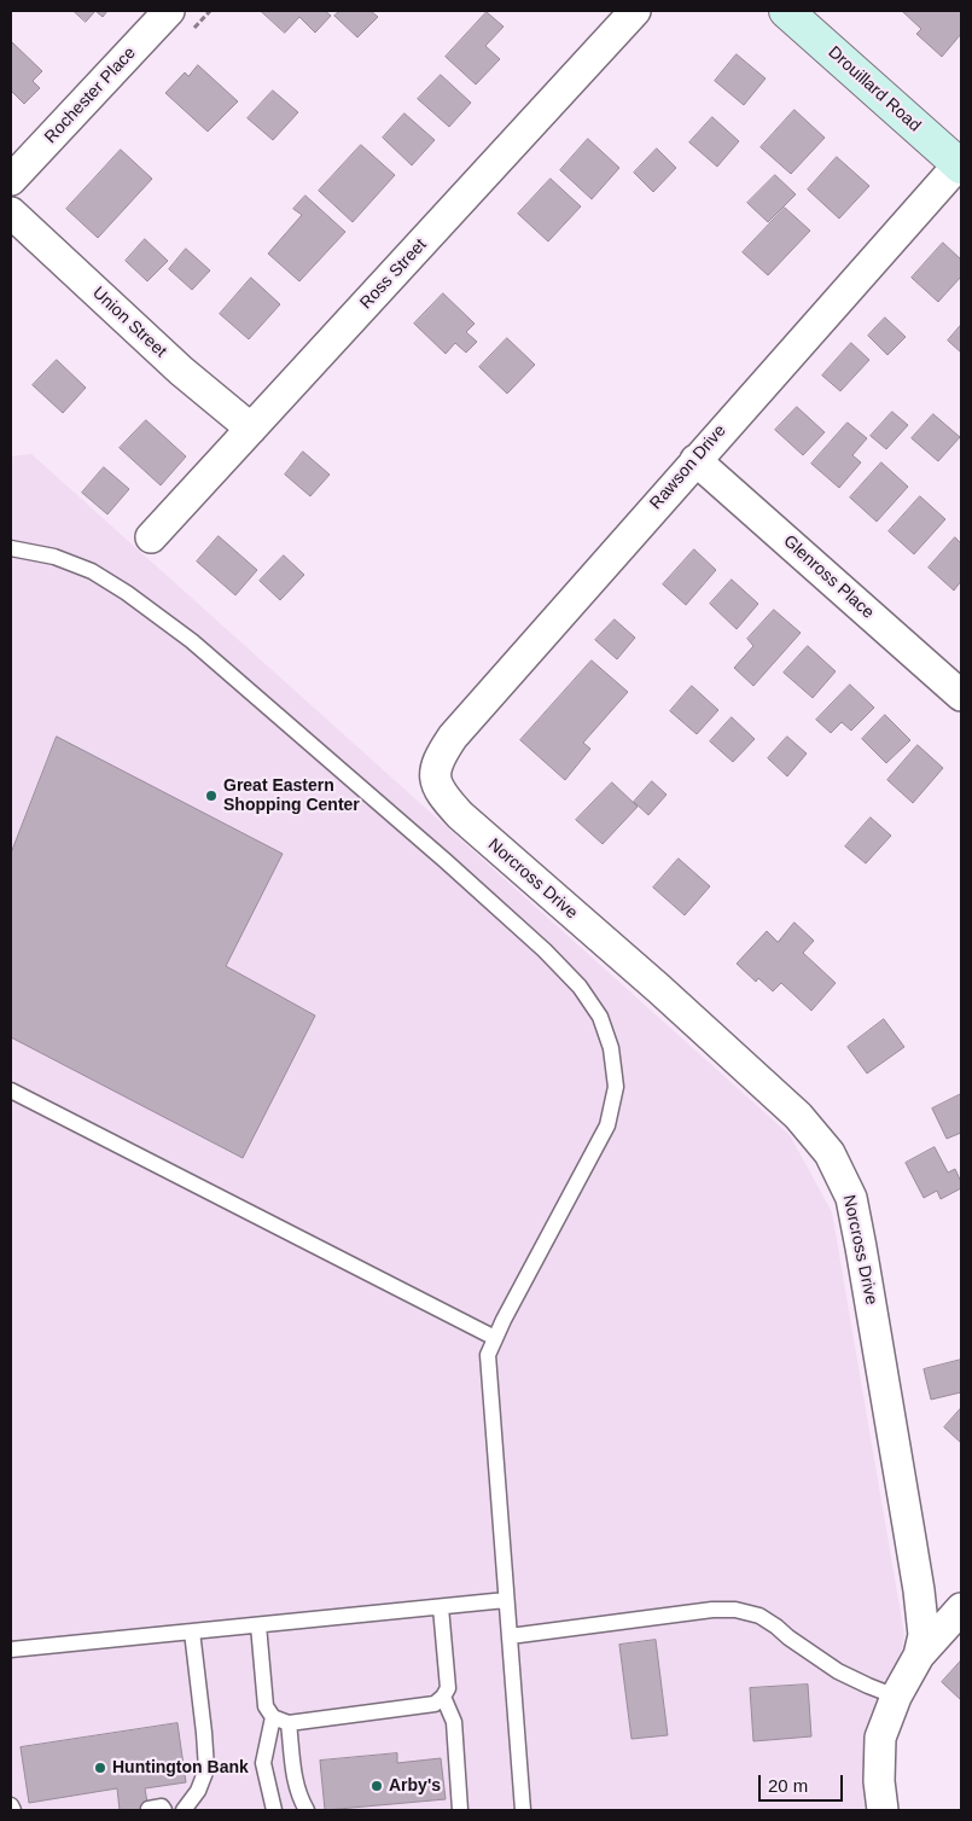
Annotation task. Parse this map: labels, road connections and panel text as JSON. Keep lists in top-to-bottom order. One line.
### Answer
{"streets":{"street":["Drouillard Road","Rochester Place","Ross Street","Union Street","Rawson Drive","Glenross Place","Norcross Drive"]},"crossings":[["Drouillard Road","Rawson Drive"],["Ross Street","Union Street"],["Rawson Drive","Glenross Place"],["Rawson Drive","Norcross Drive"]],"places":["Great Eastern Shopping Center","Huntington Bank","Arby's"],"scale_bar":"20 m"}
